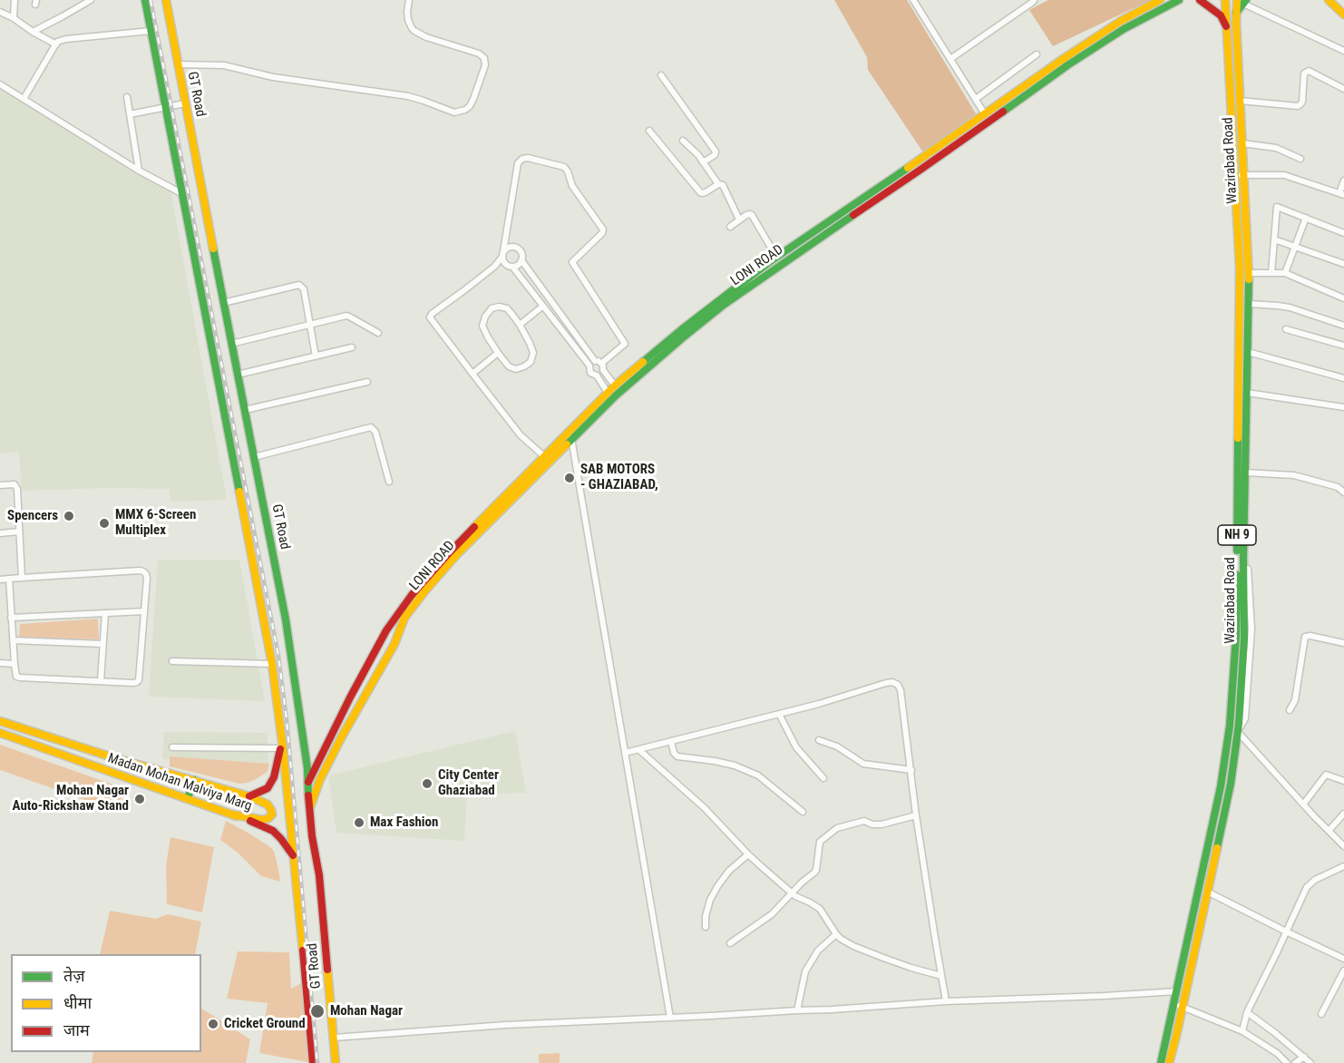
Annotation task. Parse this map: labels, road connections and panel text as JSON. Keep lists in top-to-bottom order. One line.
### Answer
{"streets":{"main road":["GT Road","Wazirabad Road","LONI ROAD","NH 9","Madan Mohan Malviya Marg"]},"crossings":[["GT Road","Madan Mohan Malviya Marg"]],"places":["SAB MOTORS - GHAZIABAD,","Spencers","MMX 6-Screen Multiplex","City Center Ghaziabad","Mohan Nagar Auto-Rickshaw Stand","Max Fashion","Mohan Nagar","Cricket Ground"],"legend":["तेज़","धीमा","जाम"]}
